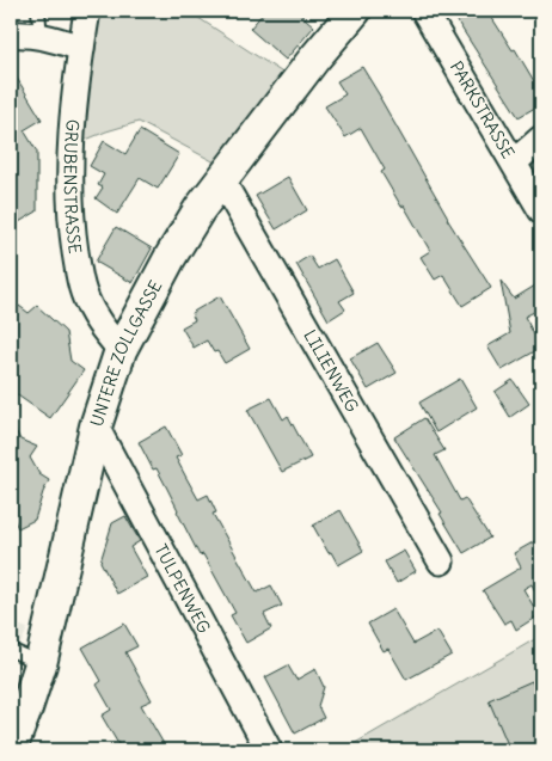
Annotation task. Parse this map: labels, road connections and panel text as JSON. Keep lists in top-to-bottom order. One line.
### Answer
{"streets":{"street":["PARKSTRASSE","GRUBENSTRASSE","UNTERE ZOLLGASSE","LILIENWEG","TULPENWEG"]},"crossings":[["GRUBENSTRASSE","UNTERE ZOLLGASSE"],["UNTERE ZOLLGASSE","LILIENWEG"],["UNTERE ZOLLGASSE","TULPENWEG"]]}
